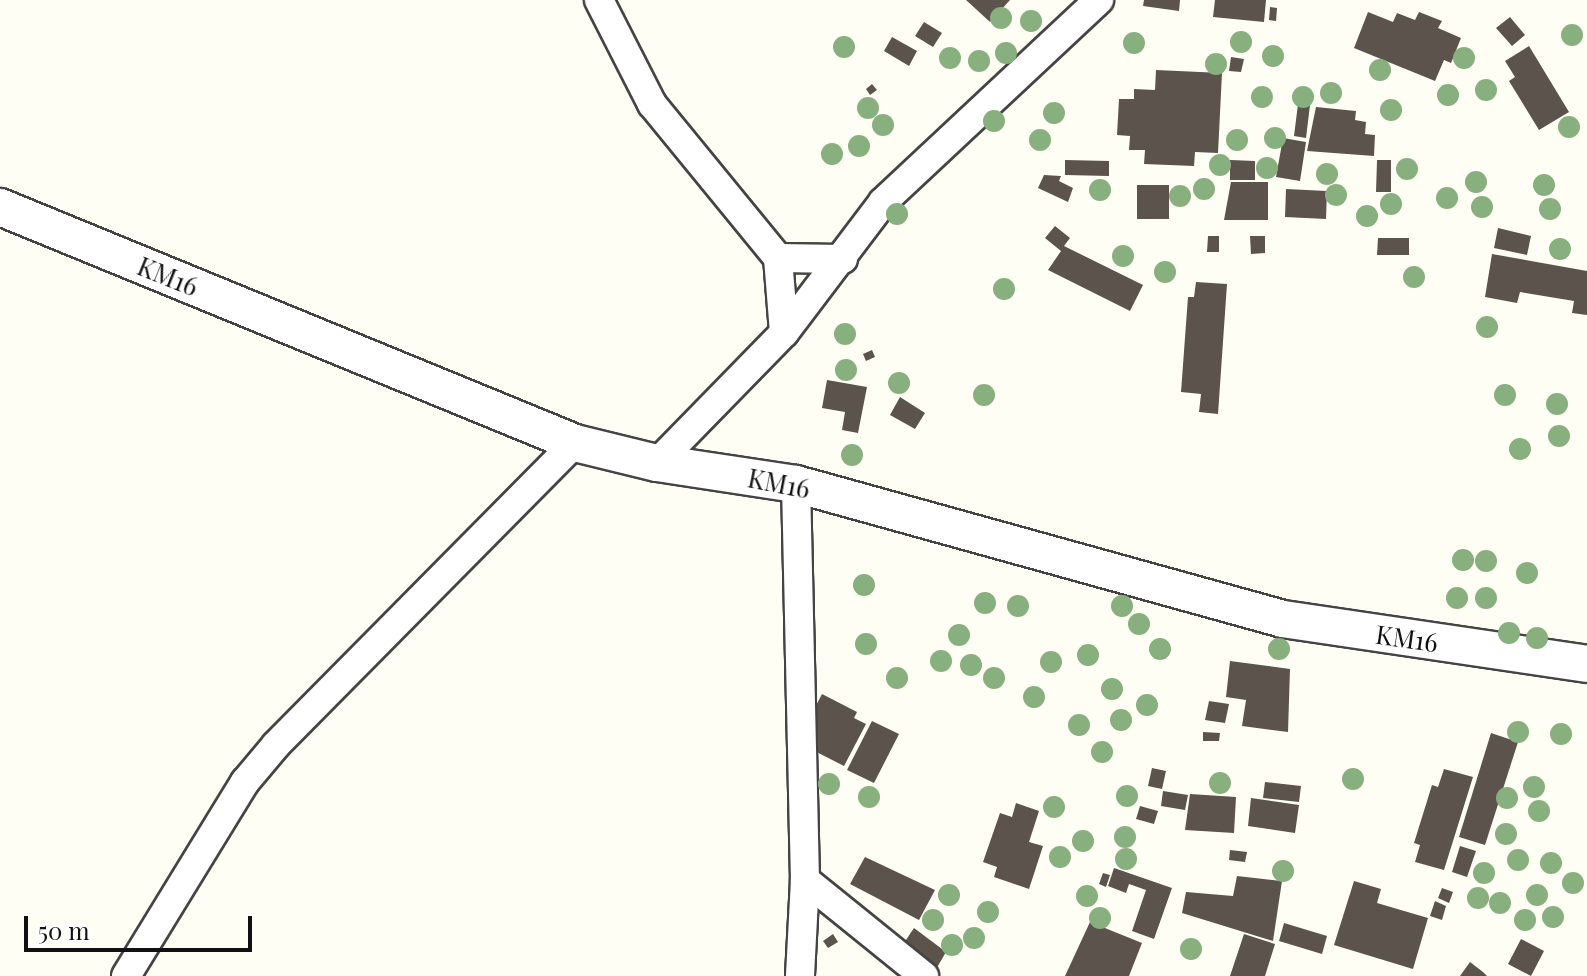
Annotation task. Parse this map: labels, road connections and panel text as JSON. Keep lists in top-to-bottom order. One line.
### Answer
{"streets":{"street":["KM16"]},"scale_bar":"50 m"}
